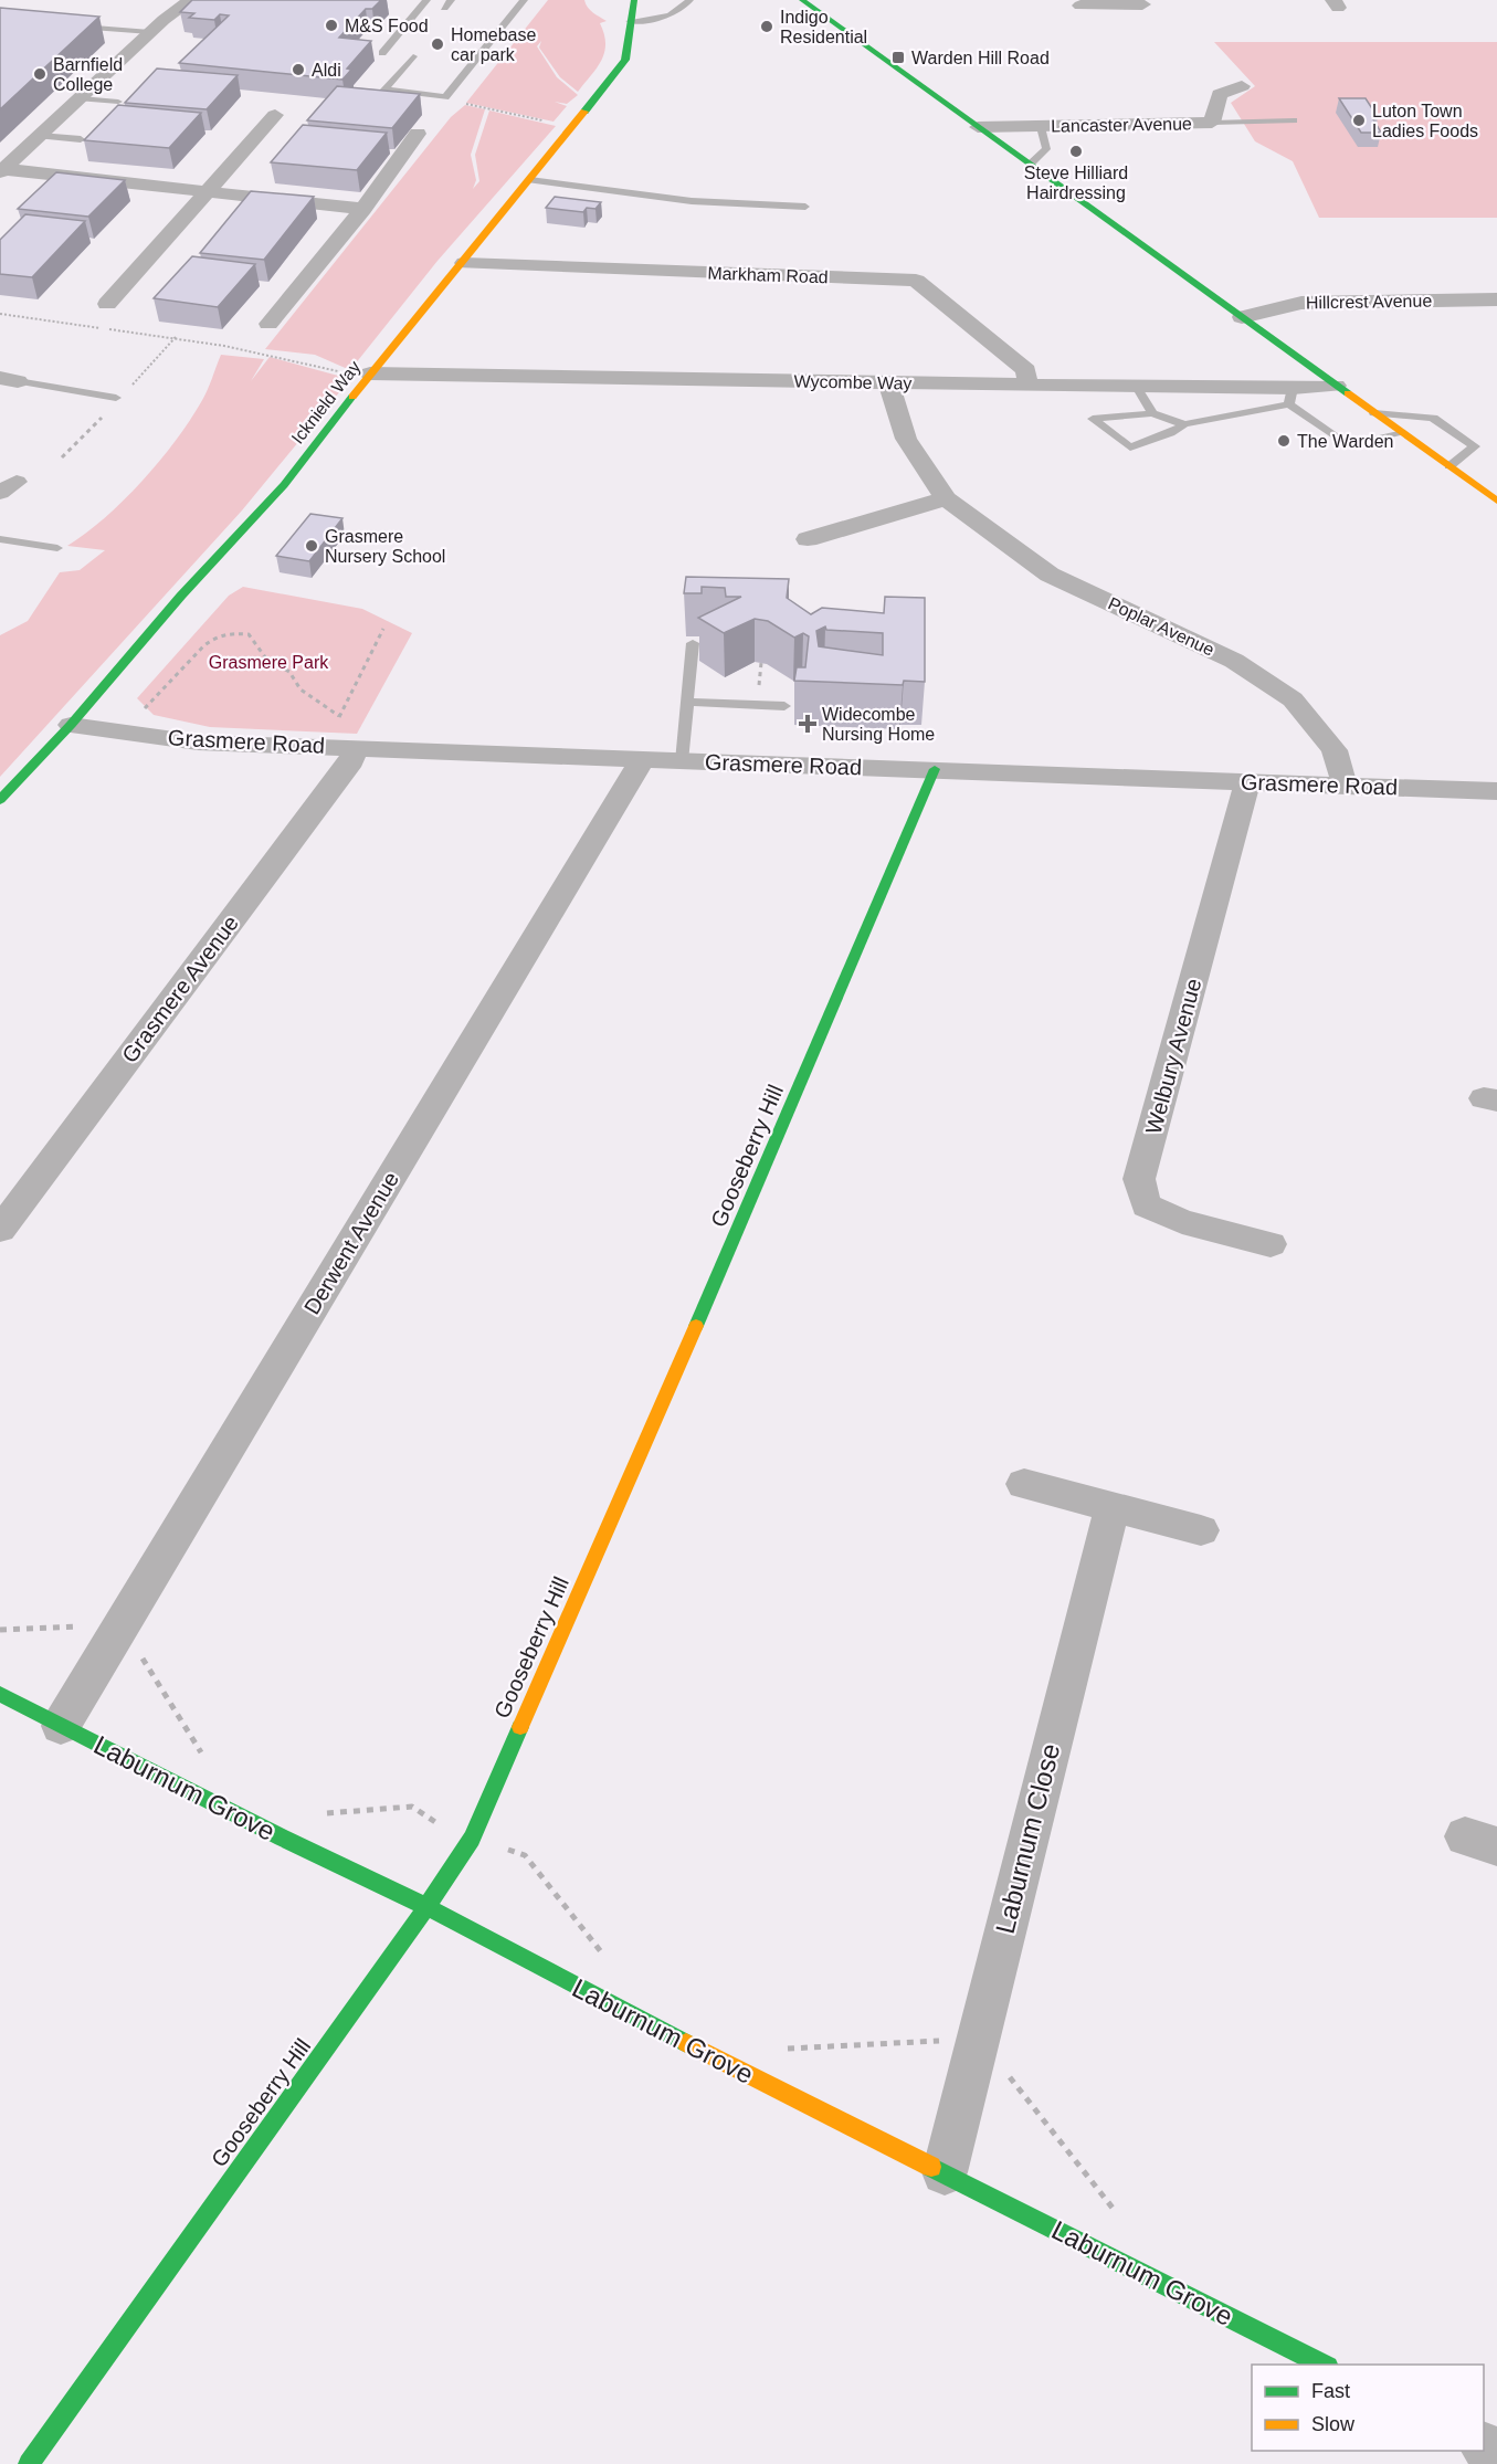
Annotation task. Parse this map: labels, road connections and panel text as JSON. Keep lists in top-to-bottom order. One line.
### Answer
{"streets":{"main road":["Icknield Way","Gooseberry Hill","Laburnum Grove"],"street":["Lancaster Avenue","Markham Road","Hillcrest Avenue","Wycombe Way","Poplar Avenue","Grasmere Road","Grasmere Avenue","Welbury Avenue","Derwent Avenue","Laburnum Close"]},"crossings":[["Markham Road","Wycombe Way"],["Markham Road","Icknield Way"],["Wycombe Way","Icknield Way"],["Wycombe Way","Poplar Avenue"],["Icknield Way","Grasmere Road"],["Poplar Avenue","Grasmere Road"],["Grasmere Road","Grasmere Avenue"],["Grasmere Road","Welbury Avenue"],["Grasmere Road","Gooseberry Hill"],["Grasmere Road","Derwent Avenue"],["Gooseberry Hill","Laburnum Grove"],["Derwent Avenue","Laburnum Grove"],["Laburnum Grove","Laburnum Close"]],"parks":["Grasmere Park"],"places":{"other":["M&S Food","Indigo Residential","Homebase car park","Aldi","Barnfield College","Luton Town Ladies Foods","Steve Hilliard Hairdressing","The Warden","Grasmere Nursery School"],"transit":["Warden Hill Road"],"health":["Widecombe Nursing Home"]},"legend":["Fast","Slow"]}
